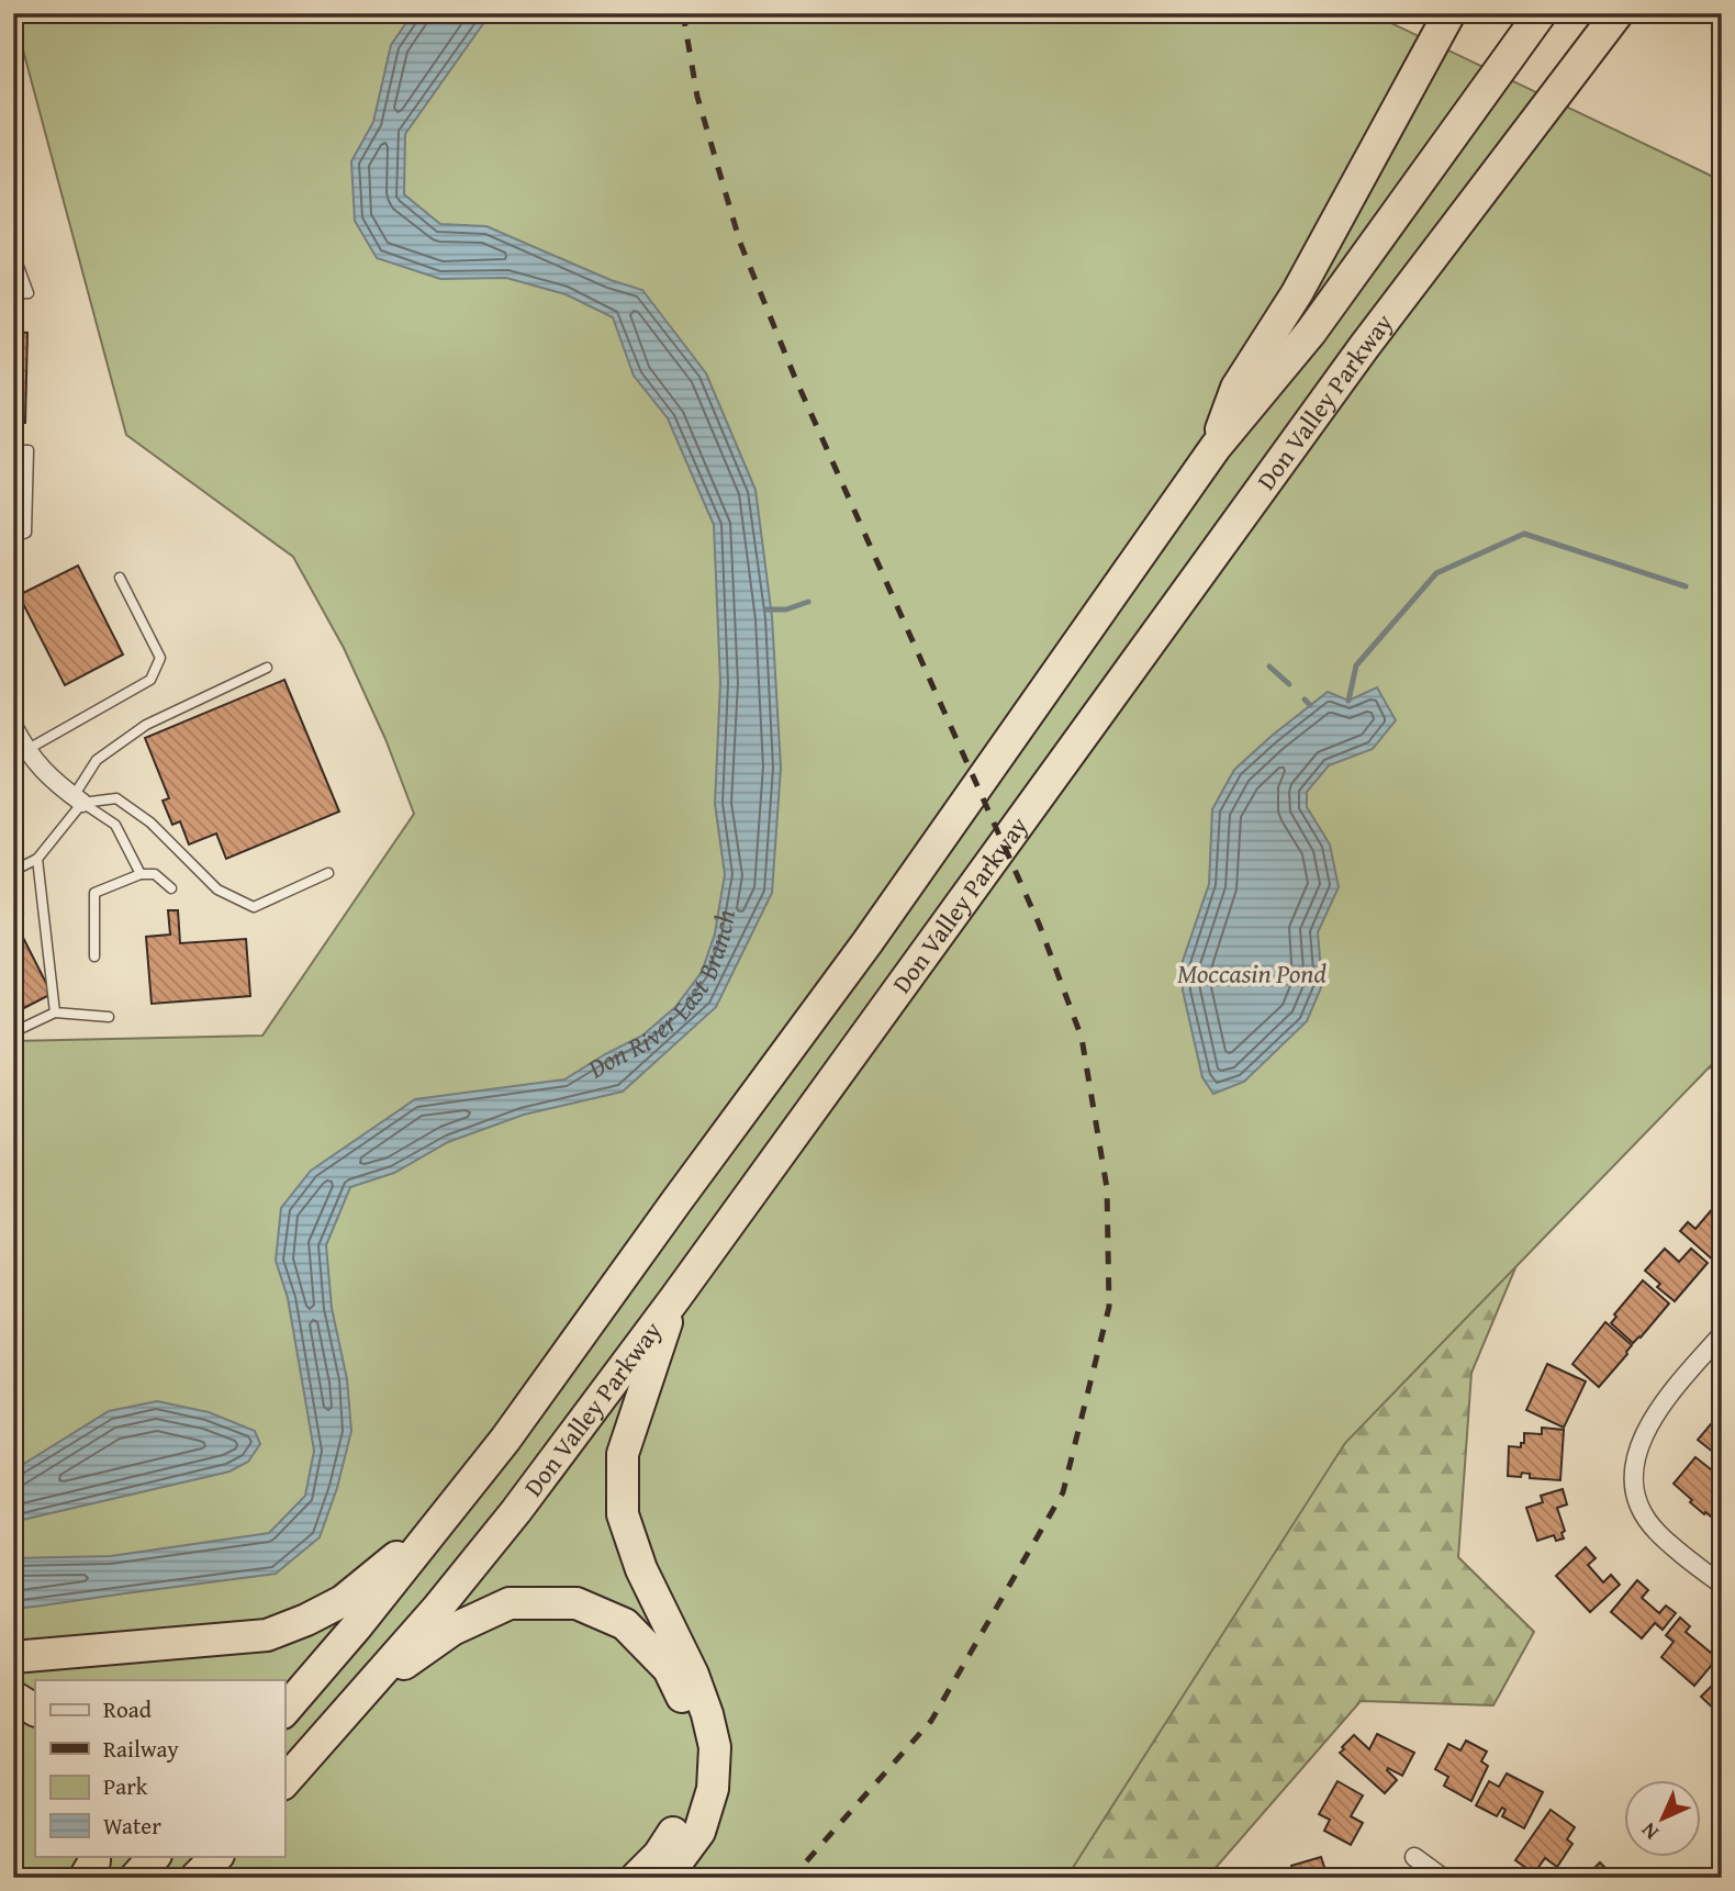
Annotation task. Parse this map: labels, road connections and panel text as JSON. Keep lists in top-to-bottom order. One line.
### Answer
{"streets":{"highway":["Don Valley Parkway"]},"water":["Moccasin Pond","Don River East Branch"],"legend":["Road","Railway","Park","Water"],"north":"bottom left"}
